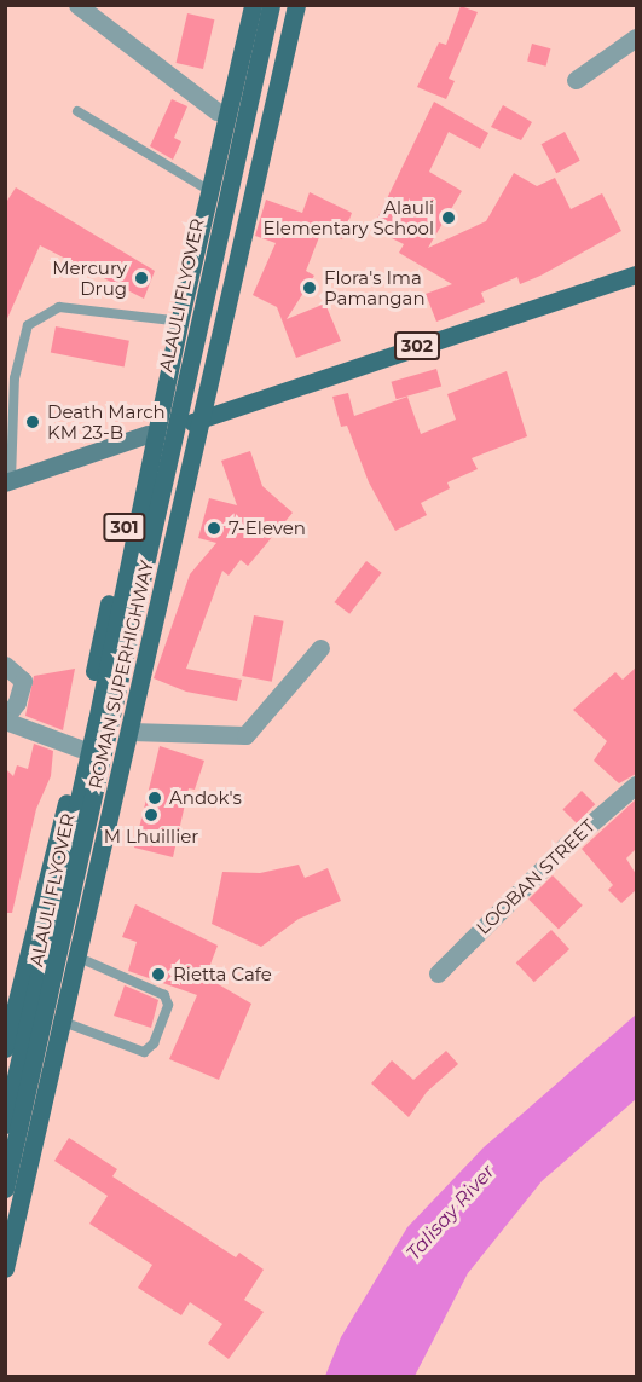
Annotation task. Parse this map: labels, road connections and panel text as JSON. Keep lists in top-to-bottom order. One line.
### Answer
{"streets":{"main road":["ALAULI FLYOVER","302","301","ROMAN SUPERHIGHWAY"],"street":["LOOBAN STREET"]},"crossings":[["302","ROMAN SUPERHIGHWAY"]],"water":["Talisay River"],"places":["Alauli Elementary School","Mercury Drug","Flora's Ima Pamangan","Death March KM 23-B","7-Eleven","Andok's","M Lhuillier","Rietta Cafe"]}
